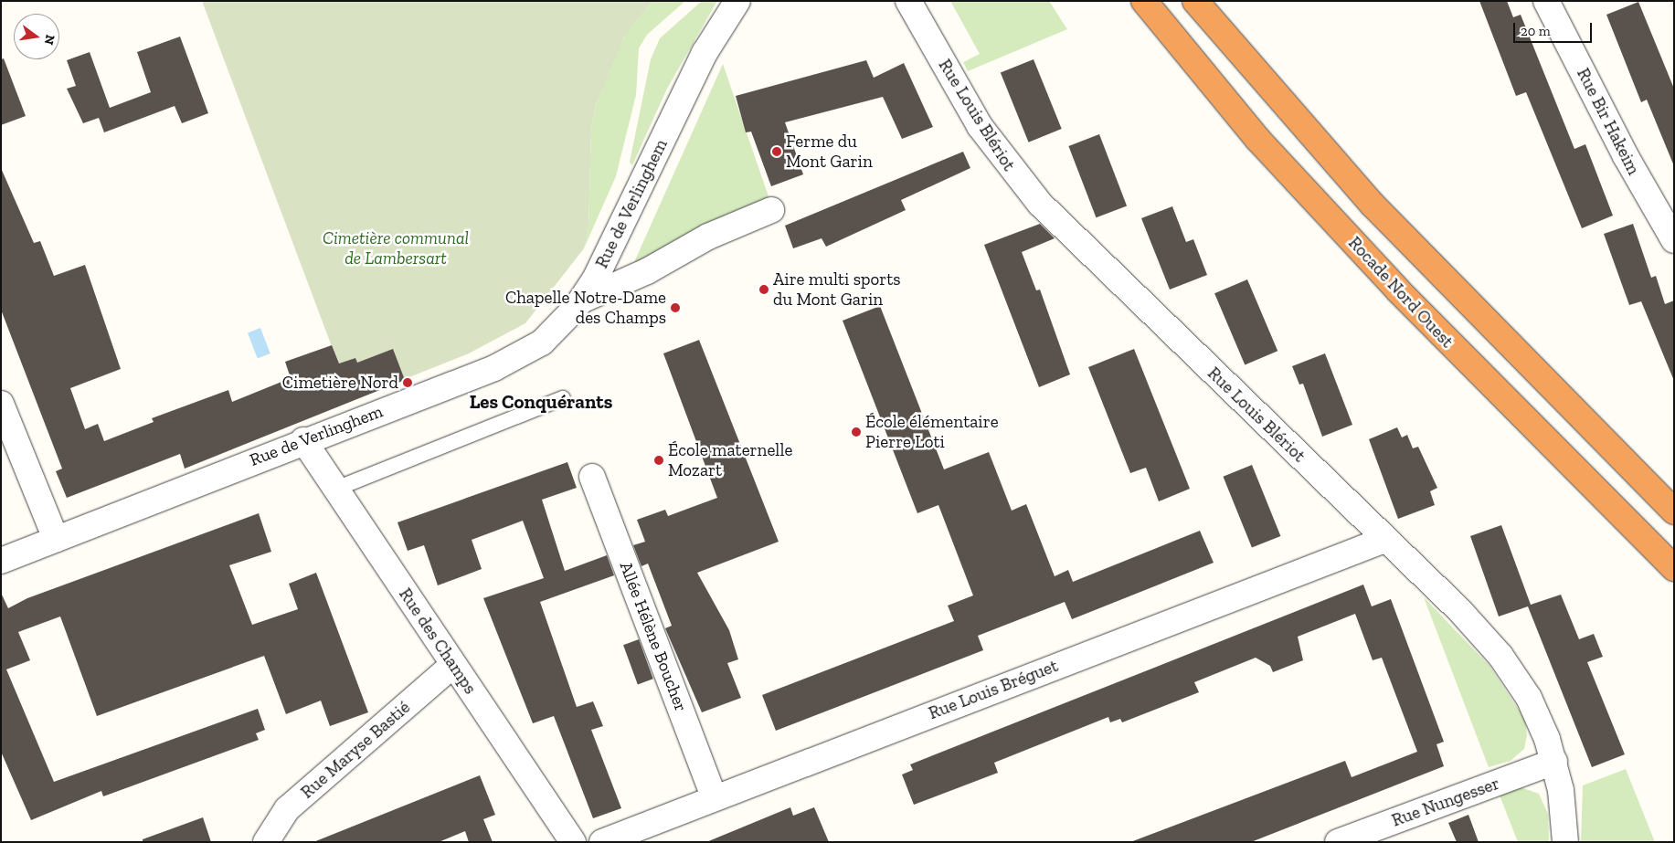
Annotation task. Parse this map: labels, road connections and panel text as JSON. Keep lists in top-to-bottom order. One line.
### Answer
{"streets":{"highway":["Rocade Nord Ouest"],"street":["Rue Louis Blériot","Rue Bir Hakeim","Rue de Verlinghem","Allée Hélène Boucher","Rue des Champs","Rue Louis Bréguet","Rue Maryse Bastié","Rue Nungesser"]},"crossings":[["Rue Louis Blériot","Rue Louis Bréguet"],["Rue Louis Blériot","Rue Nungesser"],["Rue de Verlinghem","Rue des Champs"],["Allée Hélène Boucher","Rue Louis Bréguet"],["Rue des Champs","Rue Maryse Bastié"]],"districts":["Les Conquérants"],"parks":["Cimetière communal de Lambersart"],"places":["Ferme du Mont Garin","Aire multi sports du Mont Garin","Chapelle Notre-Dame des Champs","Cimetière Nord","École élémentaire Pierre Loti","École maternelle Mozart"],"scale_bar":"20 m","north":"right"}
